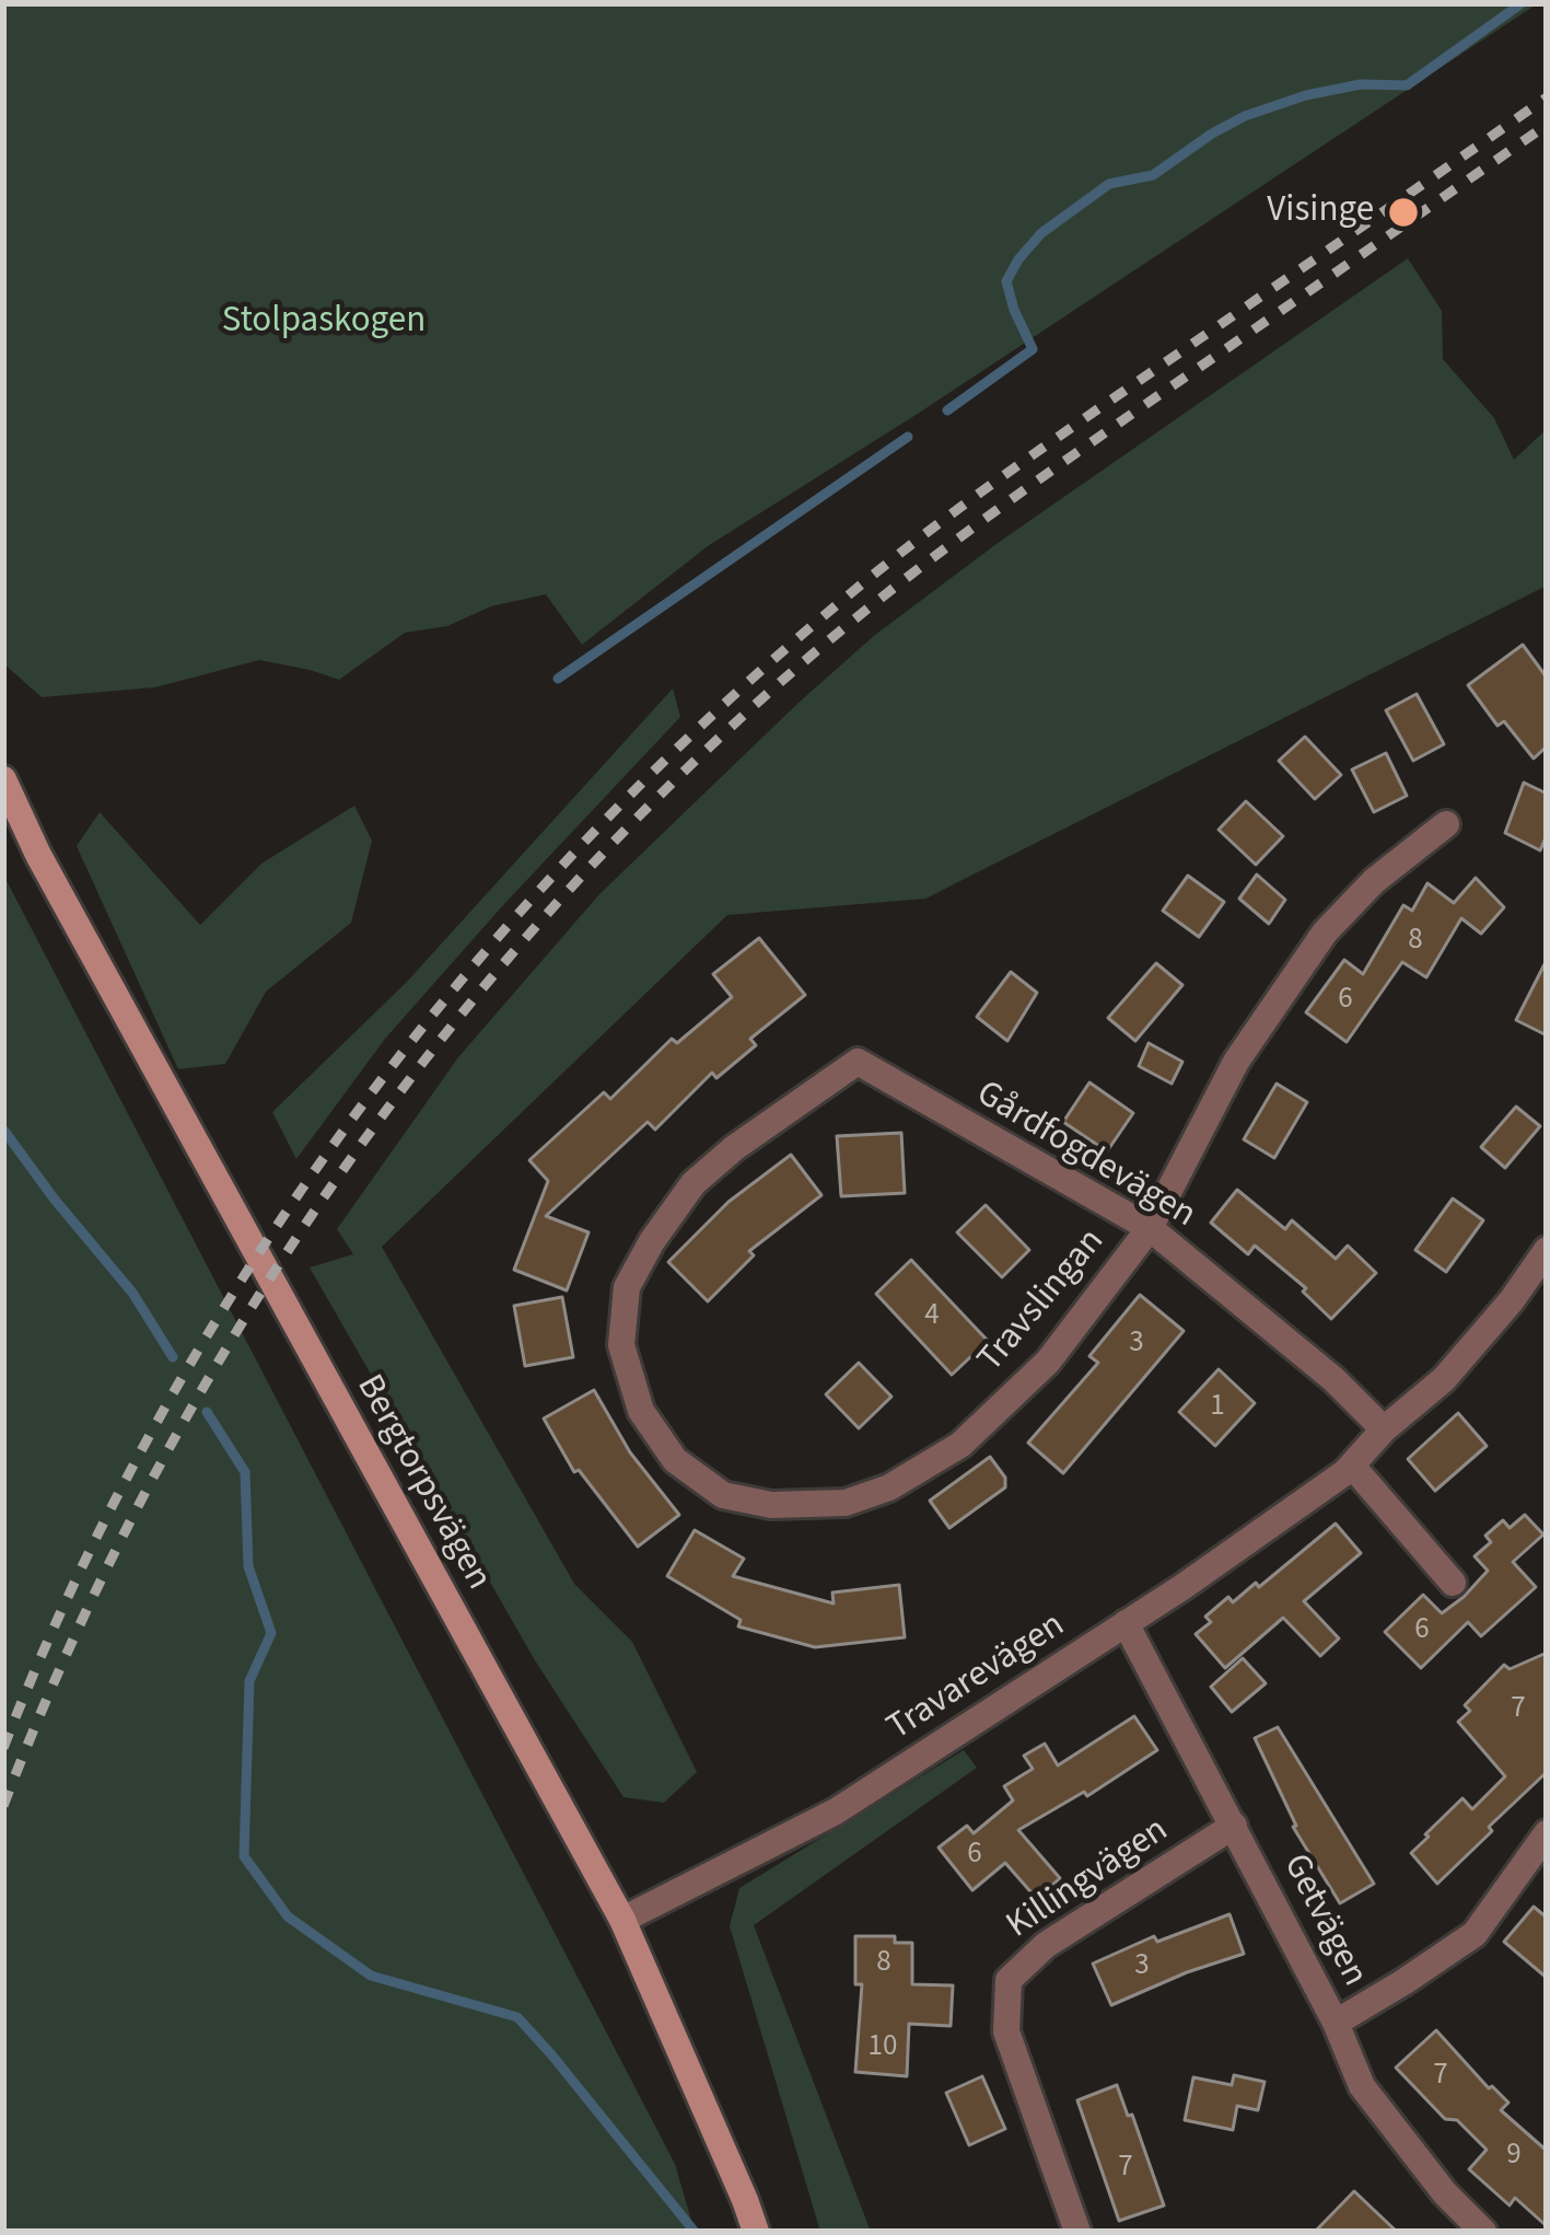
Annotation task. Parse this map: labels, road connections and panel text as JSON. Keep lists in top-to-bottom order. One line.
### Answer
{"streets":{"main road":["Bergtorpsvägen"],"street":["Gårdfogdevägen","Travslingan","Travarevägen","Killingvägen","Getvägen"]},"crossings":[["Gårdfogdevägen","Travslingan"],["Gårdfogdevägen","Travarevägen"],["Bergtorpsvägen","Travarevägen"],["Travarevägen","Getvägen"],["Killingvägen","Getvägen"]],"parks":["Stolpaskogen"],"places":["Visinge"],"house_numbers":["8","6","4","3","1","6","7","6","8","3","10","7","9","7"]}
